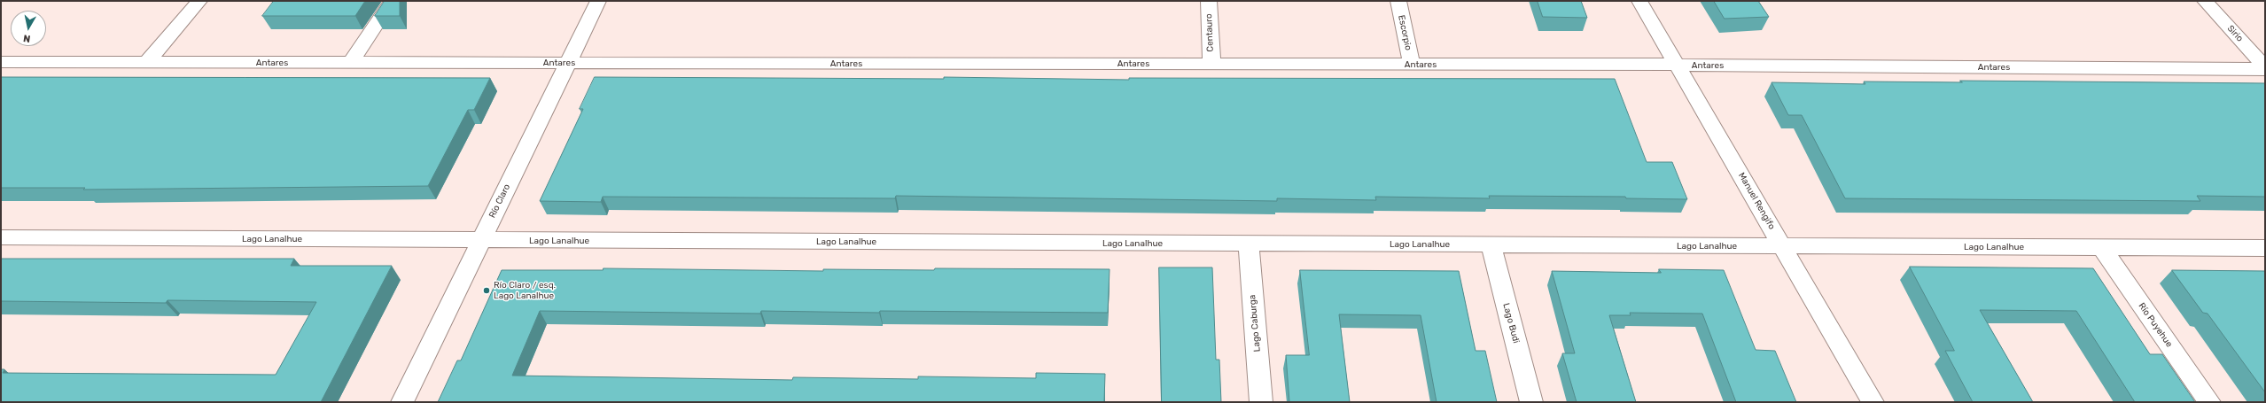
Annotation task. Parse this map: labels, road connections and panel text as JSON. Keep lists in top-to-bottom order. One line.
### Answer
{"streets":{"street":["Centauro","Escorpio","Sirio","Antares","Río Claro","Manuel Rengifo","Lago Lanalhue","Lago Caburga","Lago Budi","Río Puyehue"]},"crossings":[["Centauro","Antares"],["Escorpio","Antares"],["Sirio","Antares"],["Antares","Río Claro"],["Antares","Manuel Rengifo"],["Río Claro","Lago Lanalhue"],["Manuel Rengifo","Lago Lanalhue"],["Lago Lanalhue","Lago Caburga"],["Lago Lanalhue","Lago Budi"],["Lago Lanalhue","Río Puyehue"]],"places":["Río Claro / esq. Lago Lanalhue"],"north":"bottom"}
